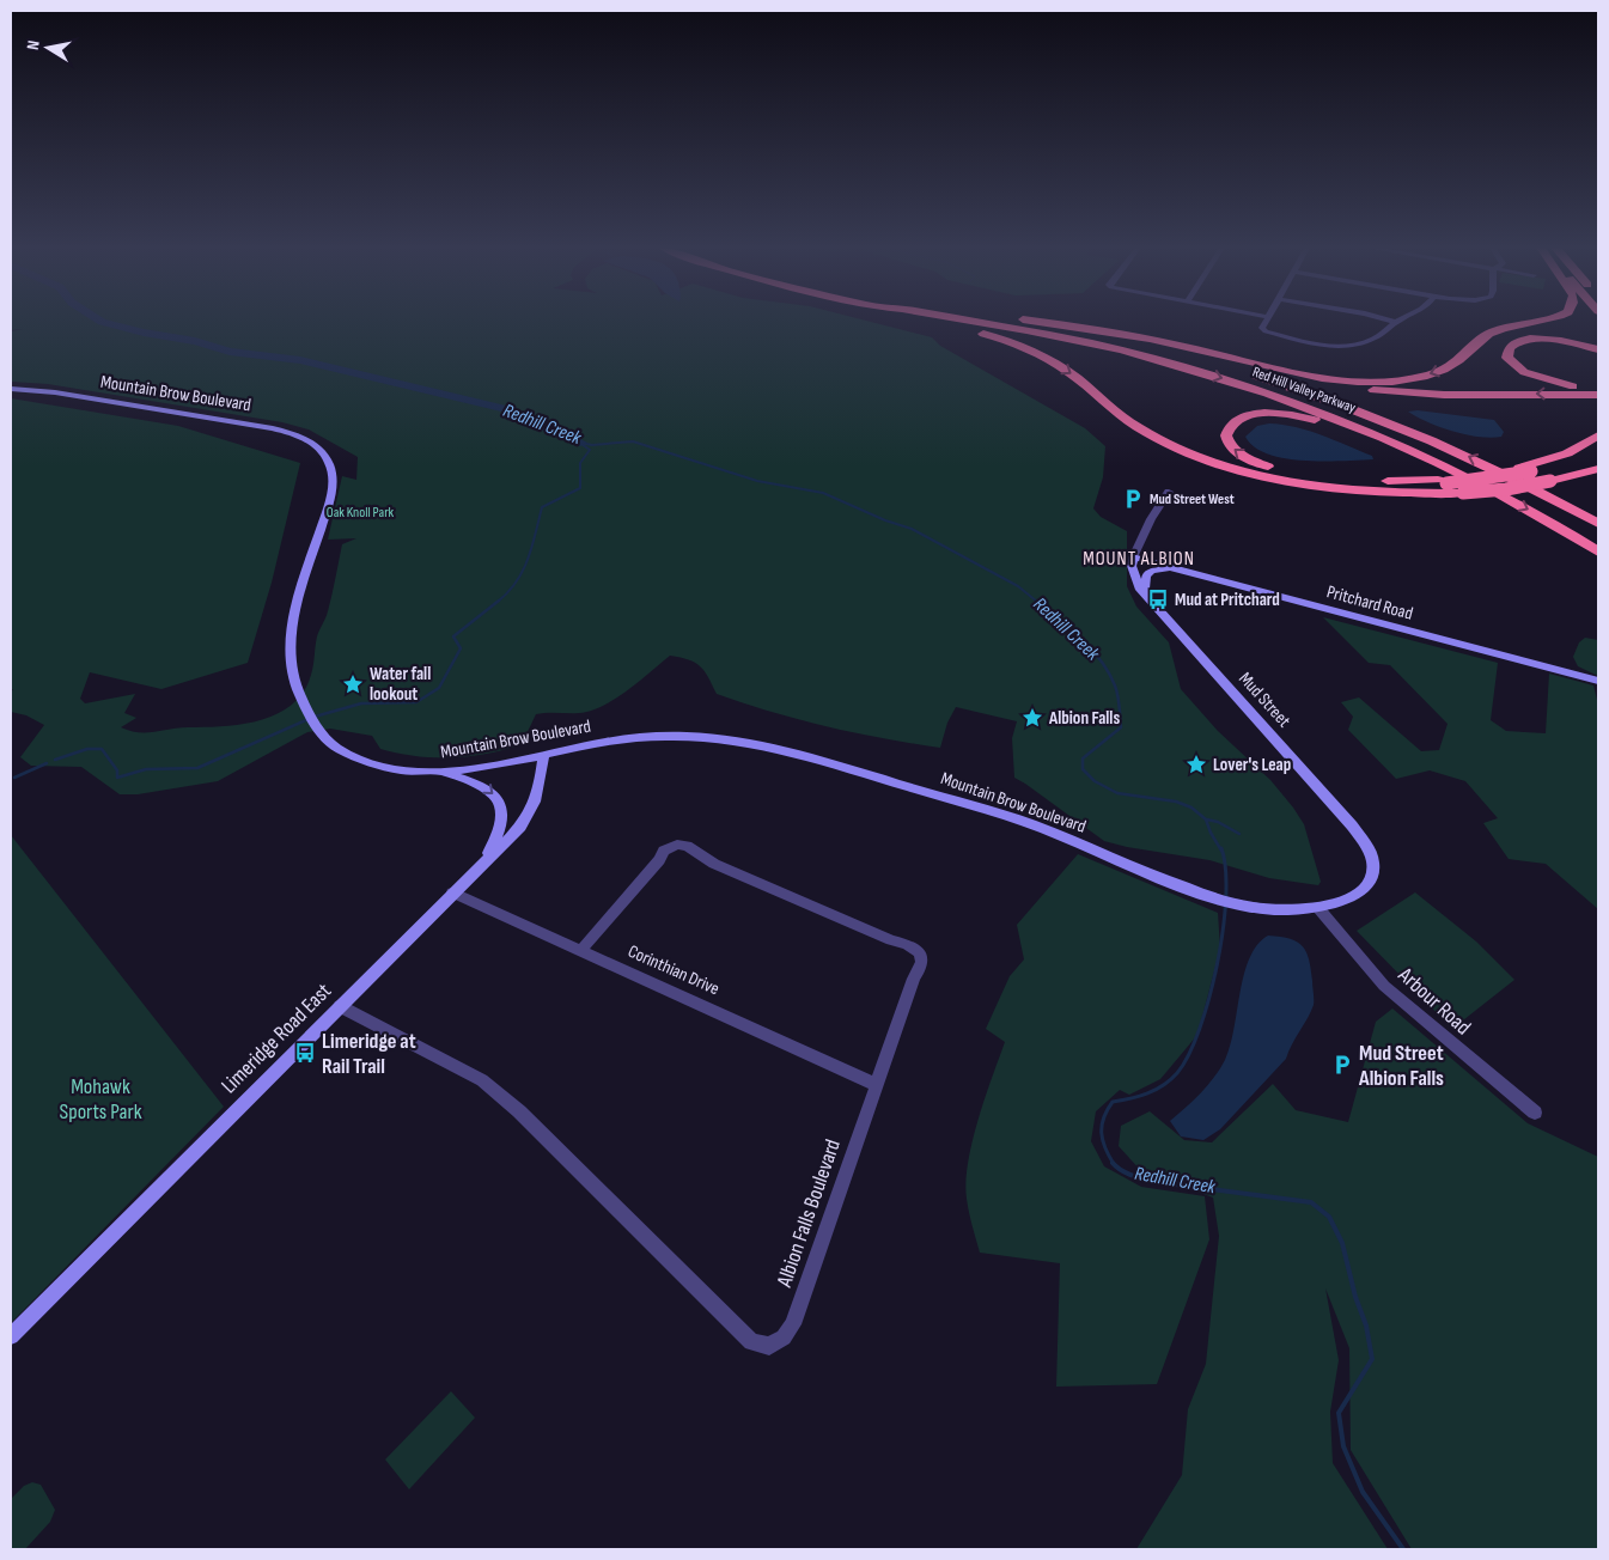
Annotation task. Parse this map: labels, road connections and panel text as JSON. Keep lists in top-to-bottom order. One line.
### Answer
{"streets":{"highway":["Red Hill Valley Parkway"],"main road":["Mountain Brow Boulevard","Pritchard Road","Mud Street","Limeridge Road East"],"street":["Corinthian Drive","Arbour Road","Albion Falls Boulevard"]},"crossings":[["Mountain Brow Boulevard","Mud Street"],["Mountain Brow Boulevard","Arbour Road"],["Mountain Brow Boulevard","Limeridge Road East"],["Pritchard Road","Mud Street"],["Mud Street","Arbour Road"],["Corinthian Drive","Limeridge Road East"],["Corinthian Drive","Albion Falls Boulevard"],["Limeridge Road East","Albion Falls Boulevard"]],"districts":["MOUNT ALBION"],"water":["Redhill Creek"],"parks":["Oak Knoll Park","Mohawk Sports Park"],"places":{"parking":["Mud Street West","Mud Street Albion Falls"],"bus stop":["Mud at Pritchard","Limeridge at Rail Trail"],"place":["Water fall lookout","Albion Falls","Lover's Leap"]},"north":"left"}
